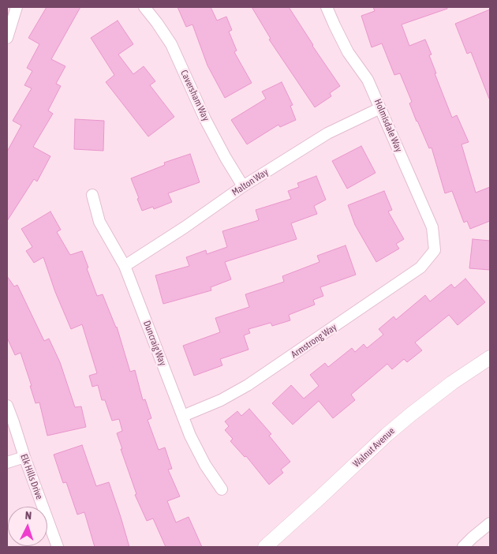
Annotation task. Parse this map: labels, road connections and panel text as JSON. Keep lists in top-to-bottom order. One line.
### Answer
{"streets":{"street":["Caversham Way","Holmisdale Way","Malton Way","Armstrong Way","Duncraig Way","Walnut Avenue","Elk Hills Drive"]},"crossings":[["Caversham Way","Malton Way"],["Holmisdale Way","Malton Way"],["Holmisdale Way","Armstrong Way"],["Malton Way","Duncraig Way"],["Armstrong Way","Duncraig Way"]],"north":"top"}
